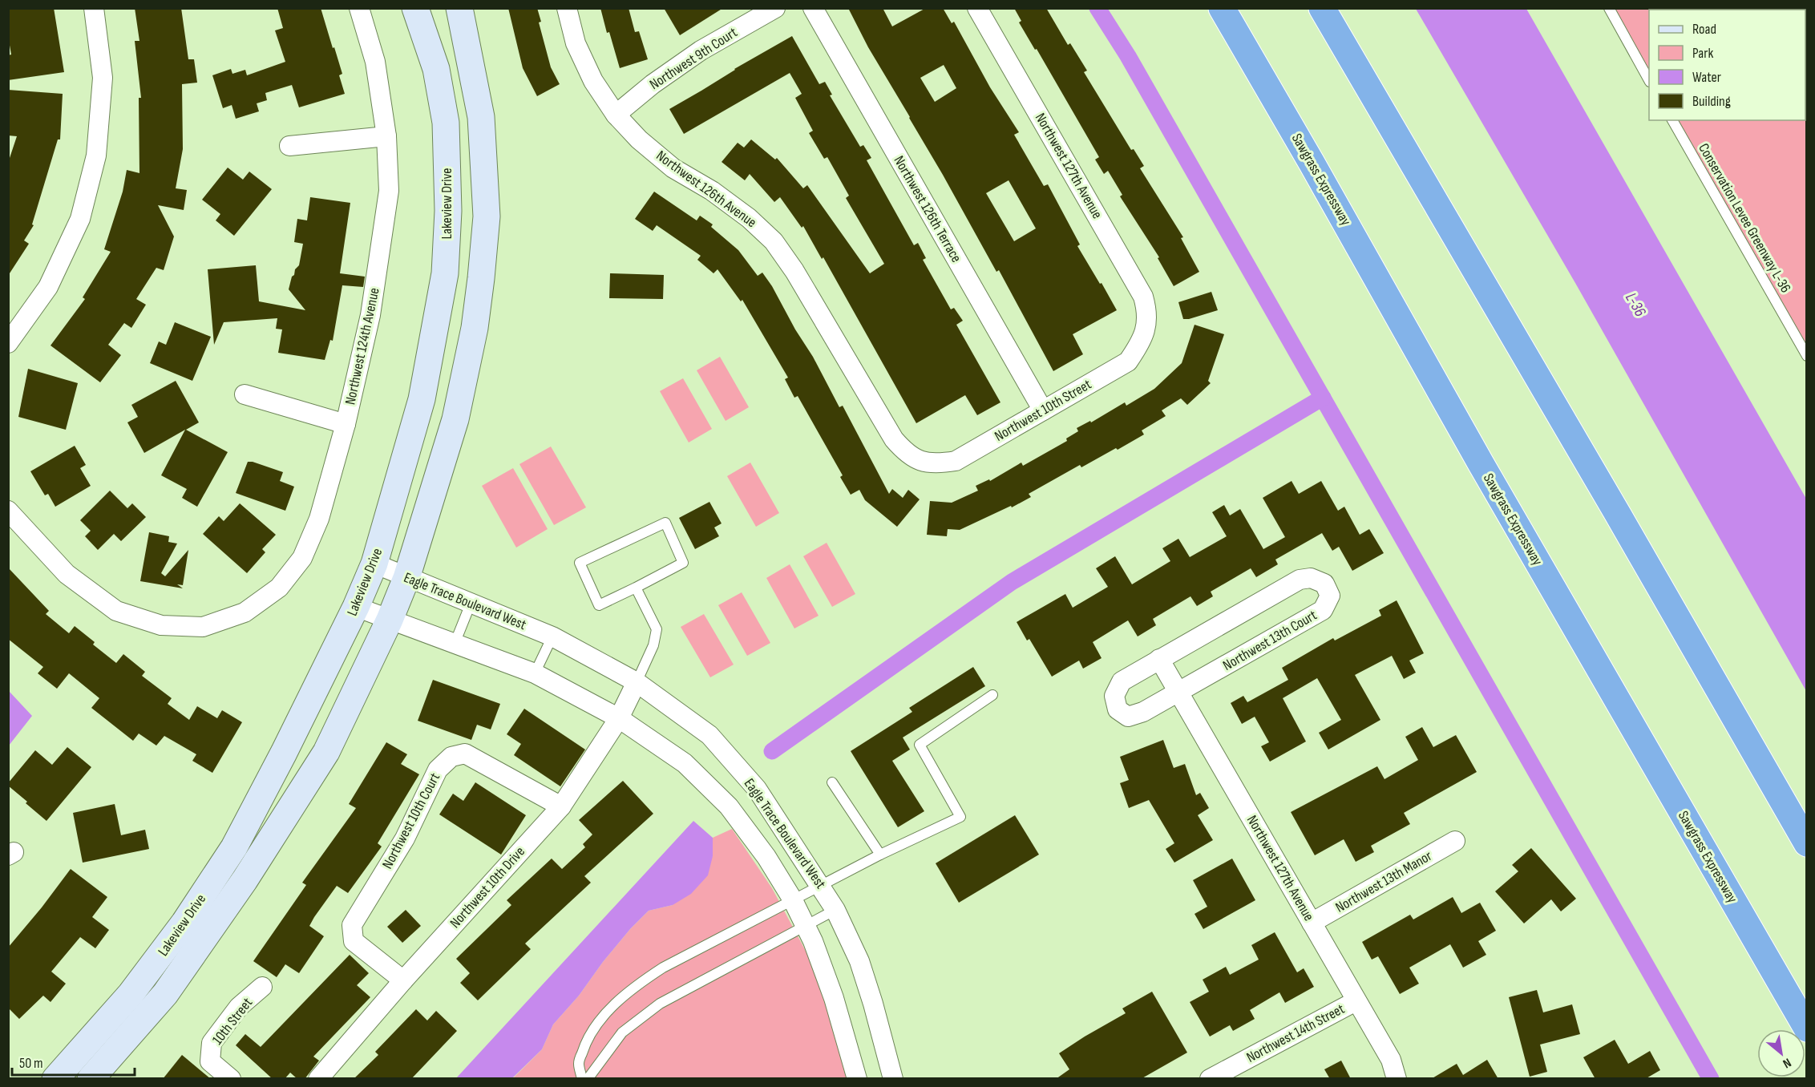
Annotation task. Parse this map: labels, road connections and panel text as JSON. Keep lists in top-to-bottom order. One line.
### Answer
{"streets":{"highway":["Sawgrass Expressway"],"street":["Northwest 9th Court","Northwest 127th Avenue","Northwest 126th Avenue","Lakeview Drive","Northwest 126th Terrace","Northwest 124th Avenue","Northwest 10th Street","Eagle Trace Boulevard West","Northwest 13th Court","Northwest 10th Court","Northwest 13th Manor","Northwest 10th Drive","10th Street","Northwest 14th Street"],"lane":["Conservation Levee Greenway L-36"]},"crossings":[["Northwest 9th Court","Northwest 126th Avenue"],["Northwest 127th Avenue","Northwest 10th Street"],["Northwest 127th Avenue","Northwest 13th Court"],["Northwest 127th Avenue","Northwest 13th Manor"],["Northwest 127th Avenue","Northwest 14th Street"],["Northwest 126th Avenue","Northwest 10th Street"],["Lakeview Drive","Eagle Trace Boulevard West"],["Northwest 126th Terrace","Northwest 10th Street"],["Eagle Trace Boulevard West","Northwest 10th Drive"],["Northwest 10th Court","Northwest 10th Drive"]],"water":["L-36"],"legend":["Road","Park","Water","Building"],"scale_bar":"50 m","north":"bottom right"}
